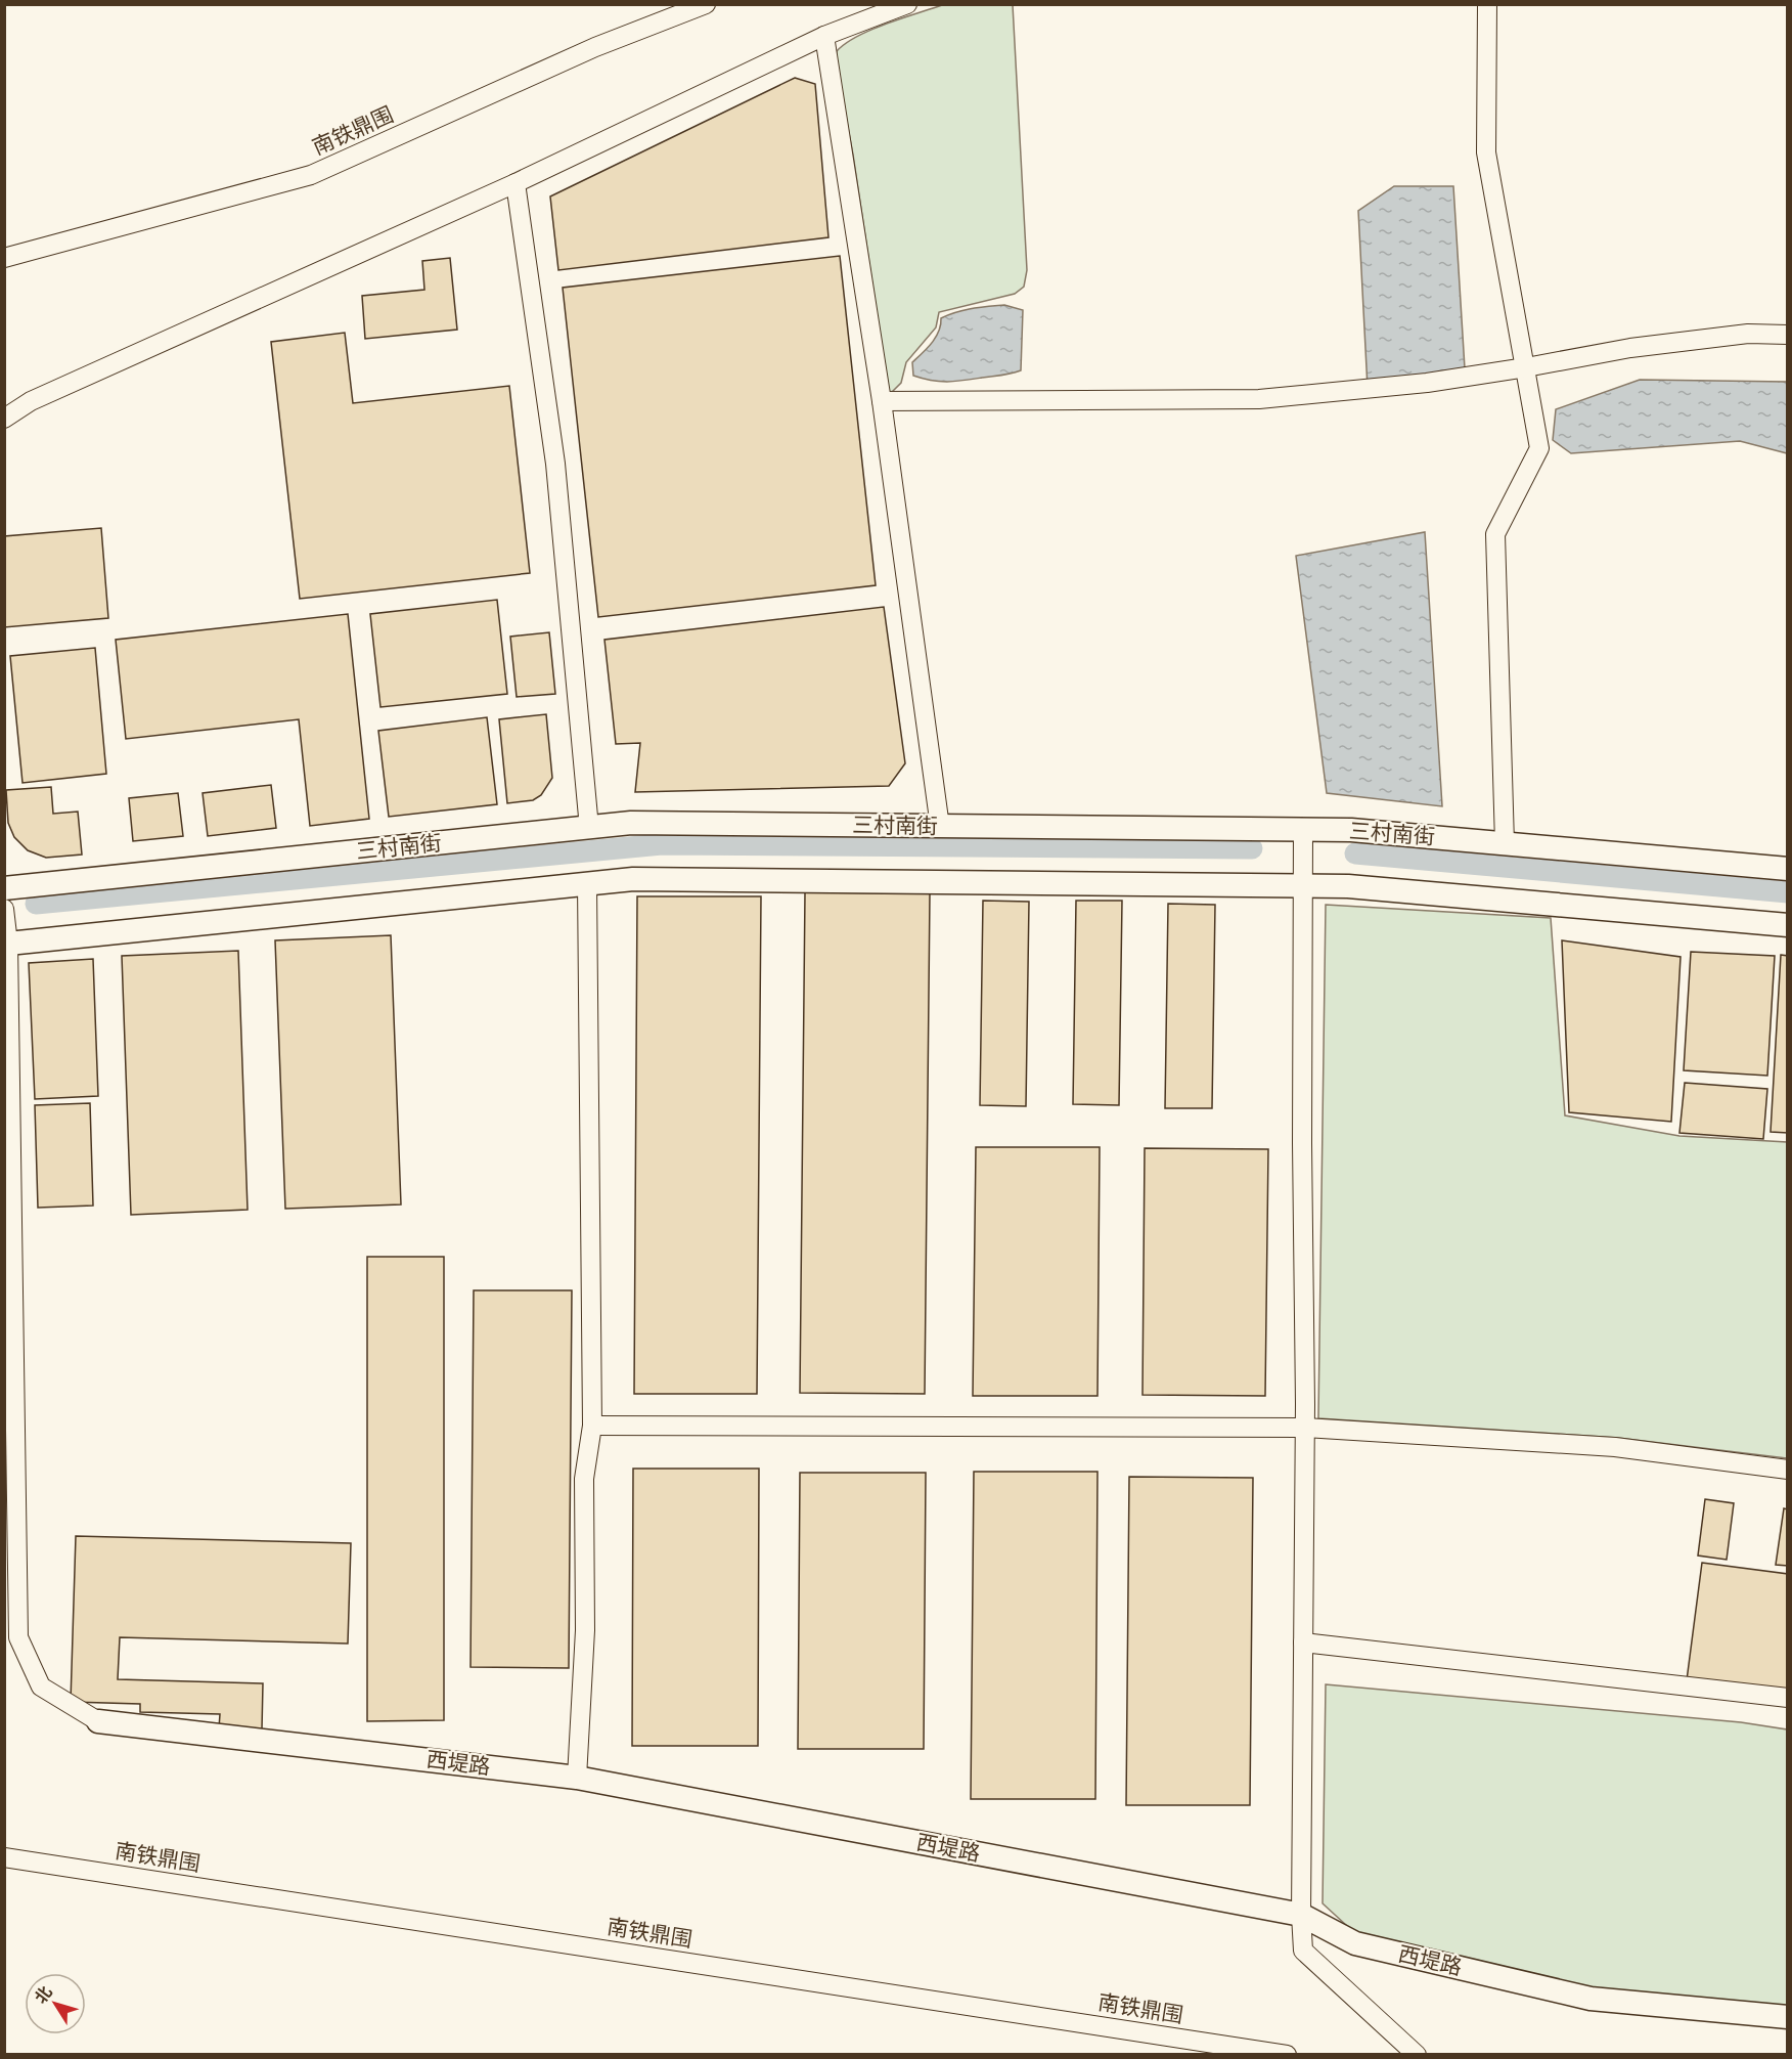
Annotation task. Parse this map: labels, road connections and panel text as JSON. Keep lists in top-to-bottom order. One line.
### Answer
{"streets":{"street":["南铁鼎围","三村南街","西堤路"]},"north":"top left"}
